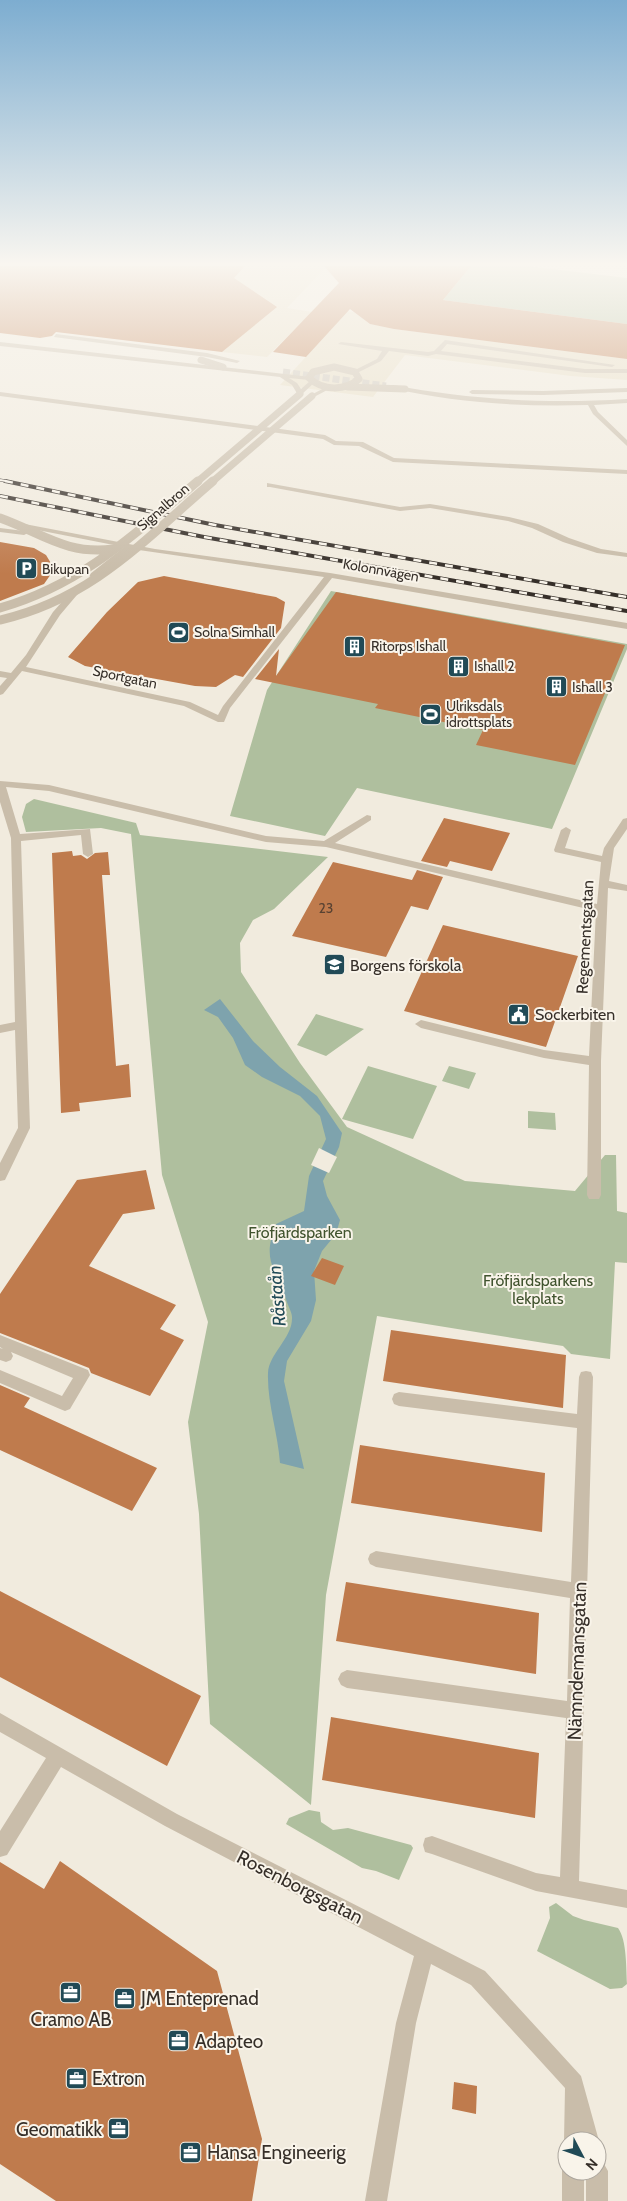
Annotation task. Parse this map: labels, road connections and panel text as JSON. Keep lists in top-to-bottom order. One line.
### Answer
{"streets":{"street":["Signalbron","Kolonnvägen","Sportgatan","Regementsgatan","Nämndemansgatan","Rosenborgsgatan"]},"crossings":[["Kolonnvägen","Sportgatan"]],"water":["Råstaån"],"parks":["Fröfjärdsparken","Fröfjärdsparkens lekplats"],"places":{"parking":["Bikupan"],"sports":["Solna Simhall","Ulriksdals idrottsplats"],"building":["Ritorps Ishall","Ishall 2","Ishall 3"],"school or university":["Borgens förskola"],"public building":["Sockerbiten"],"office":["Cramo AB","JM Enteprenad","Adapteo","Extron","Geomatikk","Hansa Engineerig"]},"house_numbers":["23"],"north":"bottom right"}
